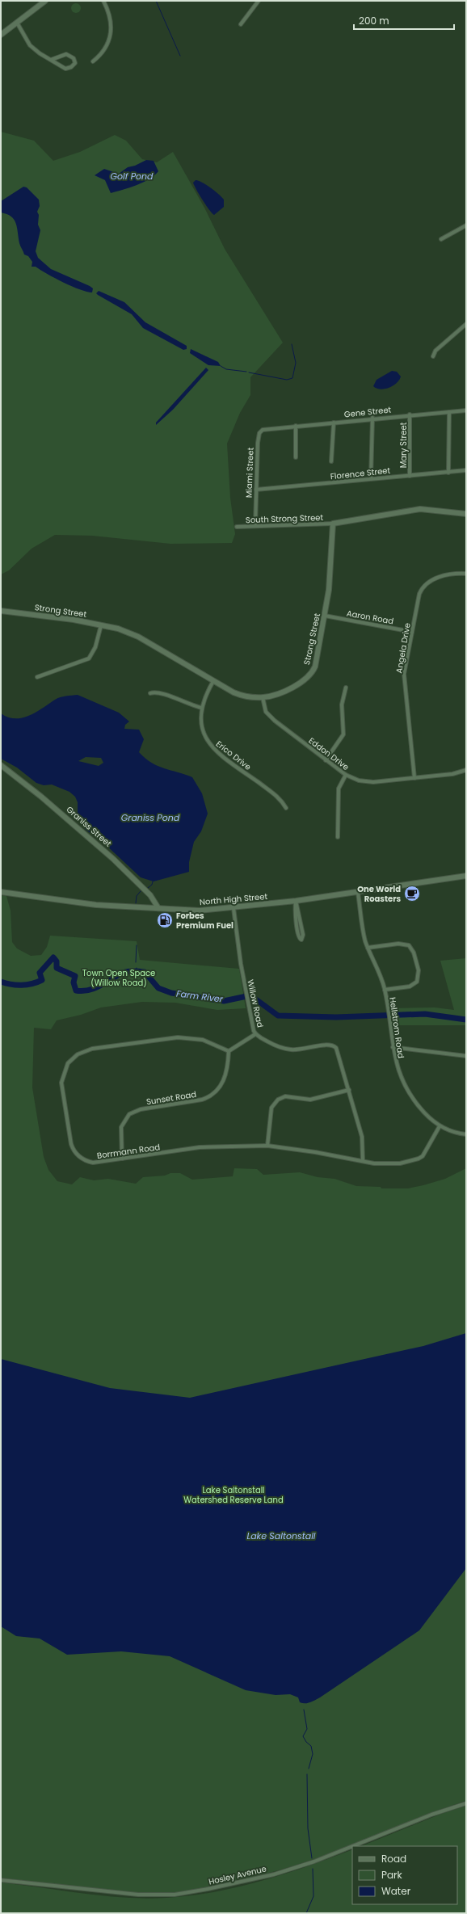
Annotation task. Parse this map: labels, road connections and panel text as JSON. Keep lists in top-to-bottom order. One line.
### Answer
{"streets":{"street":["Gene Street","Mary Street","Miami Street","Florence Street","South Strong Street","Strong Street","Aaron Road","Angela Drive","Eddon Drive","Erico Drive","Graniss Street","North High Street","Willow Road","Hellstrom Road","Sunset Road","Borrmann Road","Hosley Avenue"]},"crossings":[["Gene Street","Mary Street"],["Gene Street","Miami Street"],["Mary Street","Florence Street"],["Miami Street","Florence Street"],["Miami Street","South Strong Street"],["South Strong Street","Strong Street"],["Strong Street","Aaron Road"],["Strong Street","Eddon Drive"],["Strong Street","Erico Drive"],["Aaron Road","Angela Drive"],["Angela Drive","Eddon Drive"],["Graniss Street","North High Street"],["North High Street","Willow Road"],["North High Street","Hellstrom Road"],["Willow Road","Borrmann Road"],["Hellstrom Road","Borrmann Road"],["Sunset Road","Borrmann Road"]],"water":["Golf Pond","Graniss Pond","Farm River","Lake Saltonstall"],"parks":["Town Open Space (Willow Road)","Lake Saltonstall Watershed Reserve Land"],"places":{"cafe":["One World Roasters"],"fuel station":["Forbes Premium Fuel"]},"legend":["Road","Park","Water"],"scale_bar":"200 m"}
